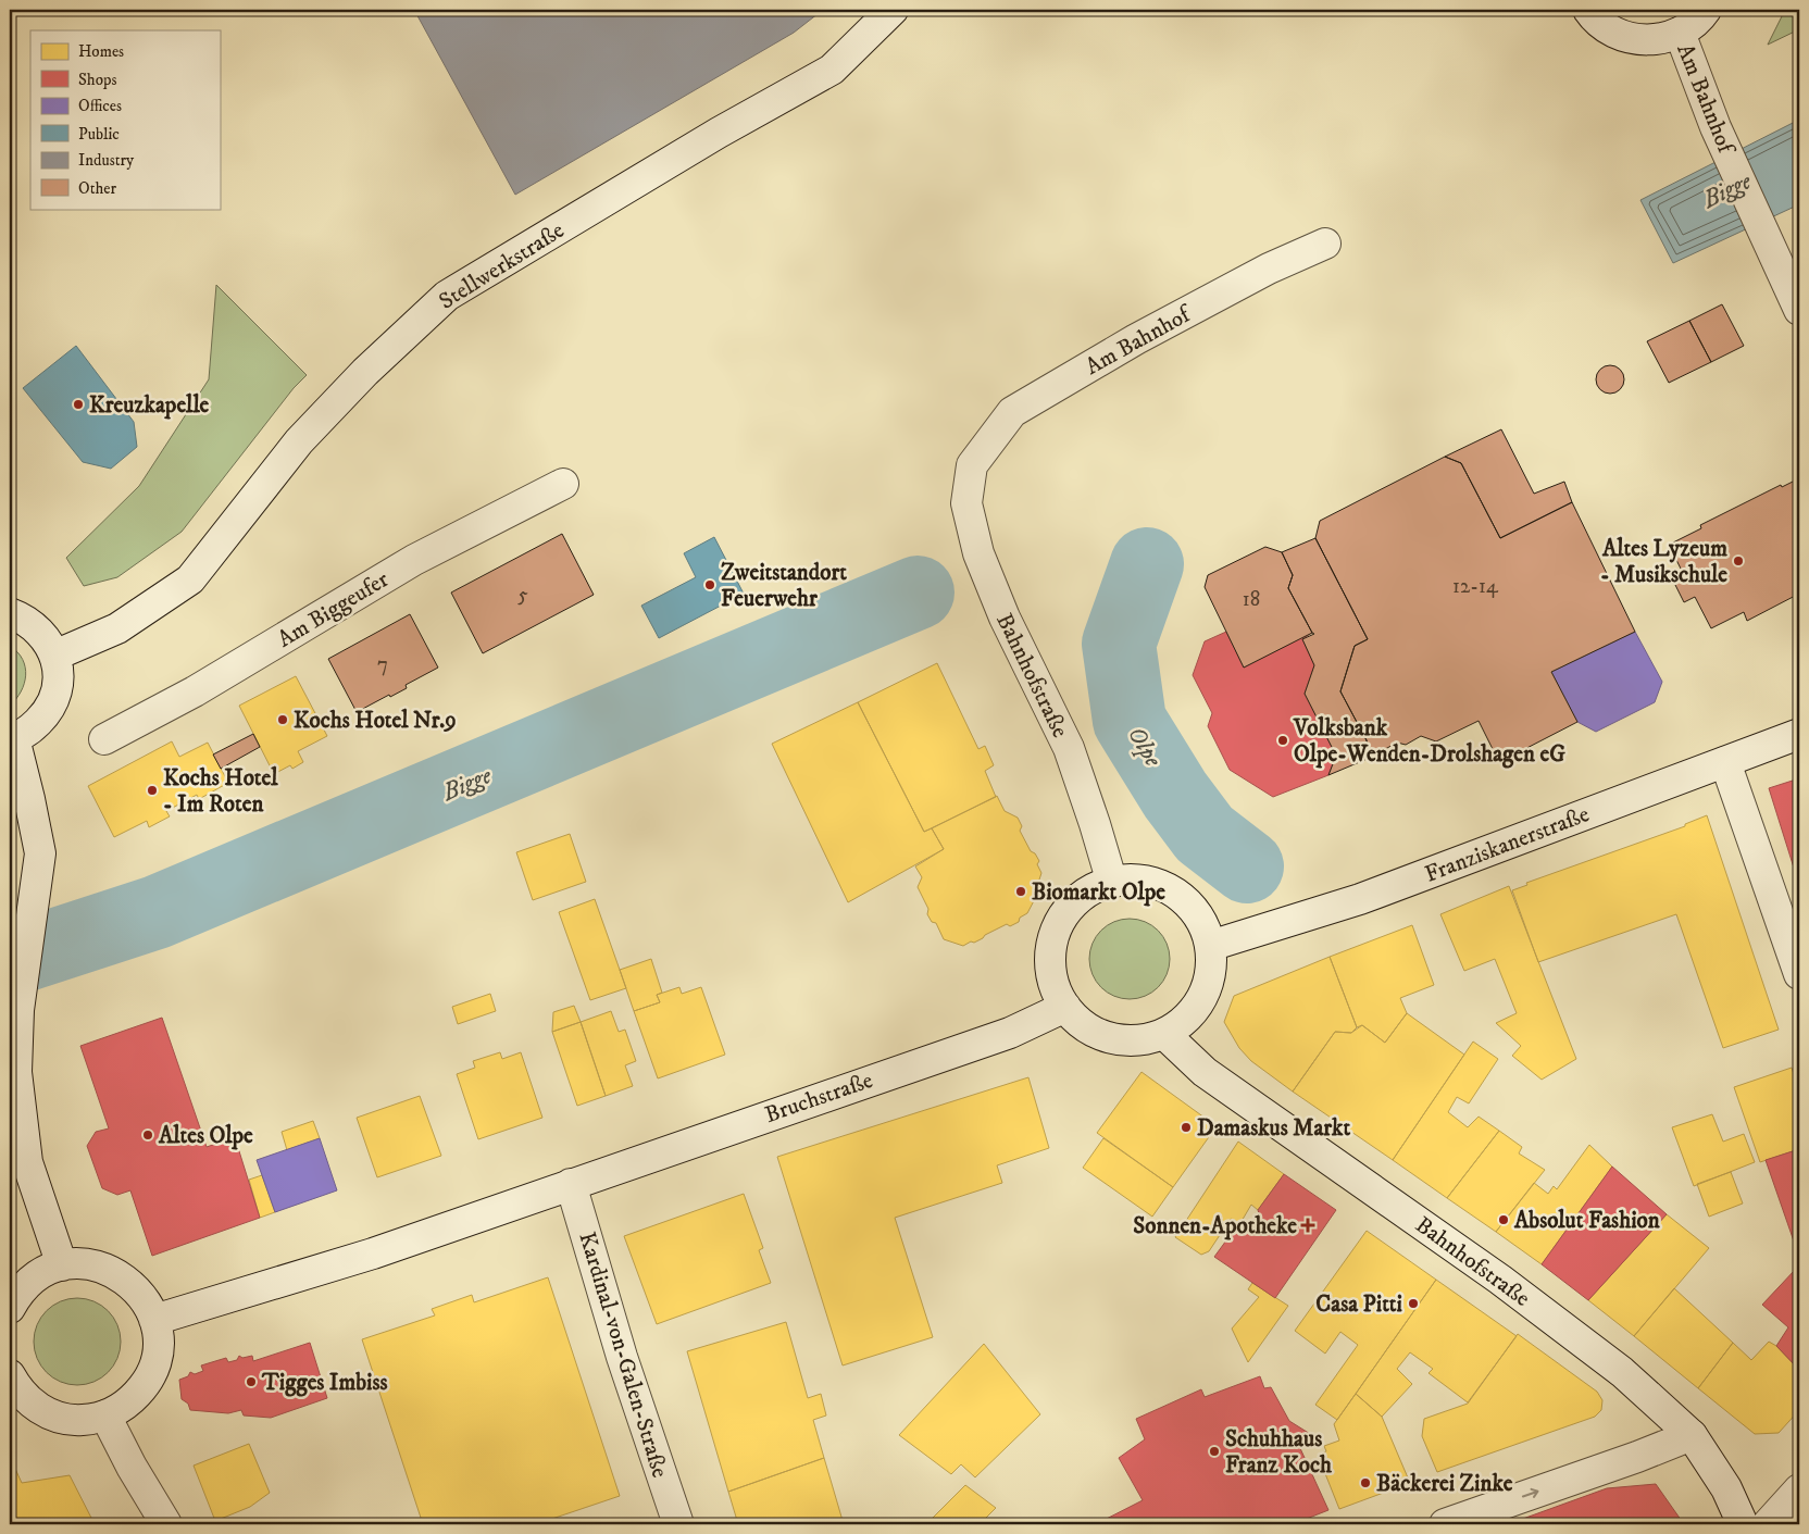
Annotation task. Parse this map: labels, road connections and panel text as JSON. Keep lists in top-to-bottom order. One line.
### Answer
{"streets":{"street":["Am Bahnhof","Stellwerkstraße","Am Biggeufer","Bahnhofstraße","Franziskanerstraße","Bruchstraße","Kardinal-von-Galen-Straße"]},"crossings":[["Am Bahnhof","Bahnhofstraße"],["Bahnhofstraße","Franziskanerstraße"],["Bahnhofstraße","Bruchstraße"],["Franziskanerstraße","Bruchstraße"],["Bruchstraße","Kardinal-von-Galen-Straße"]],"water":["Bigge","Olpe"],"places":{"other":["Kreuzkapelle","Altes Lyzeum - Musikschule","Zweitstandort Feuerwehr","Kochs Hotel Nr.9","Volksbank Olpe-Wenden-Drolshagen eG","Kochs Hotel - Im Roten","Biomarkt Olpe","Damaskus Markt","Altes Olpe","Absolut Fashion","Casa Pitti","Tigges Imbiss","Schuhhaus Franz Koch","Bäckerei Zinke"],"health":["Sonnen-Apotheke"]},"house_numbers":["12-14","5","18","7"],"legend":["Homes","Shops","Offices","Public","Industry","Other"]}
